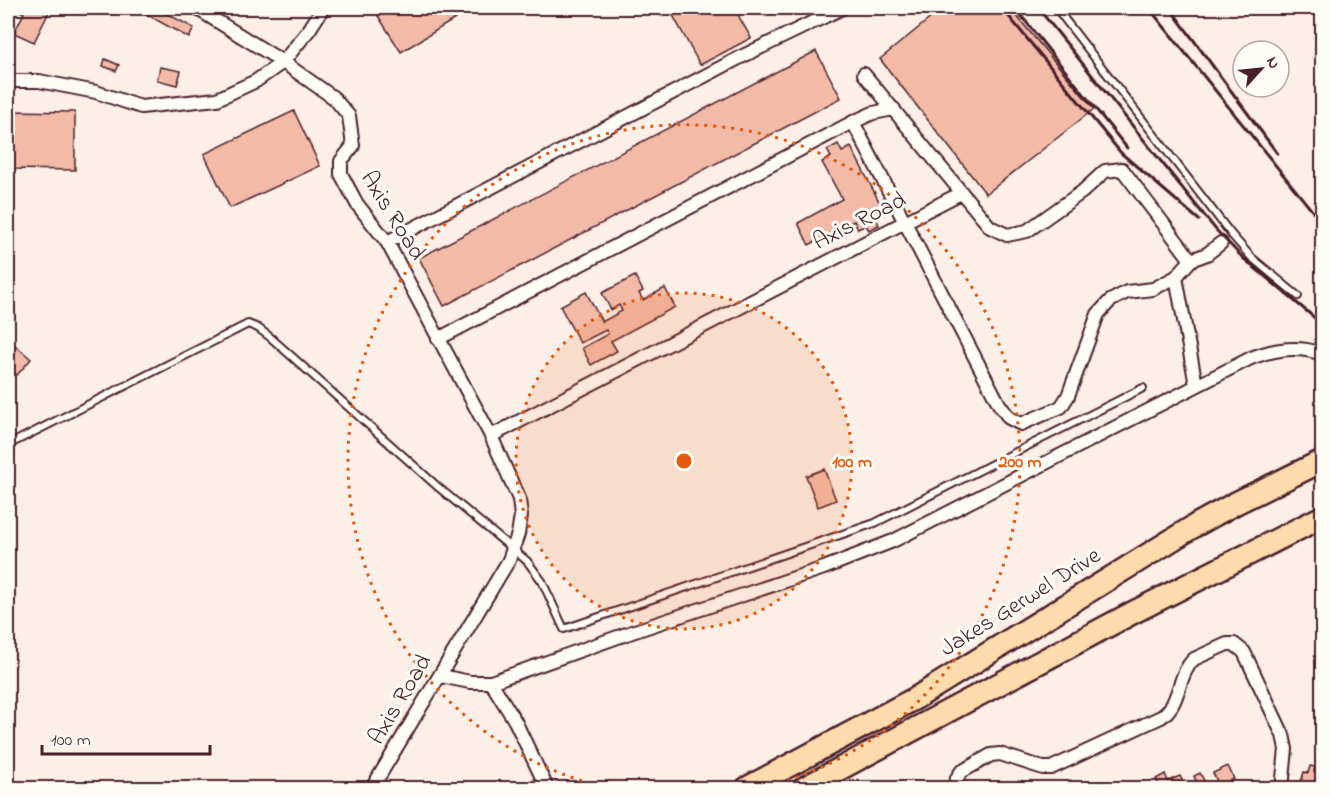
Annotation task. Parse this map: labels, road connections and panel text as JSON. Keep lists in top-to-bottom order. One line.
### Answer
{"streets":{"highway":["Jakes Gerwel Drive"],"street":["Axis Road"]},"scale_bar":"100 m","north":"top right","rings":["100 m","200 m"]}
